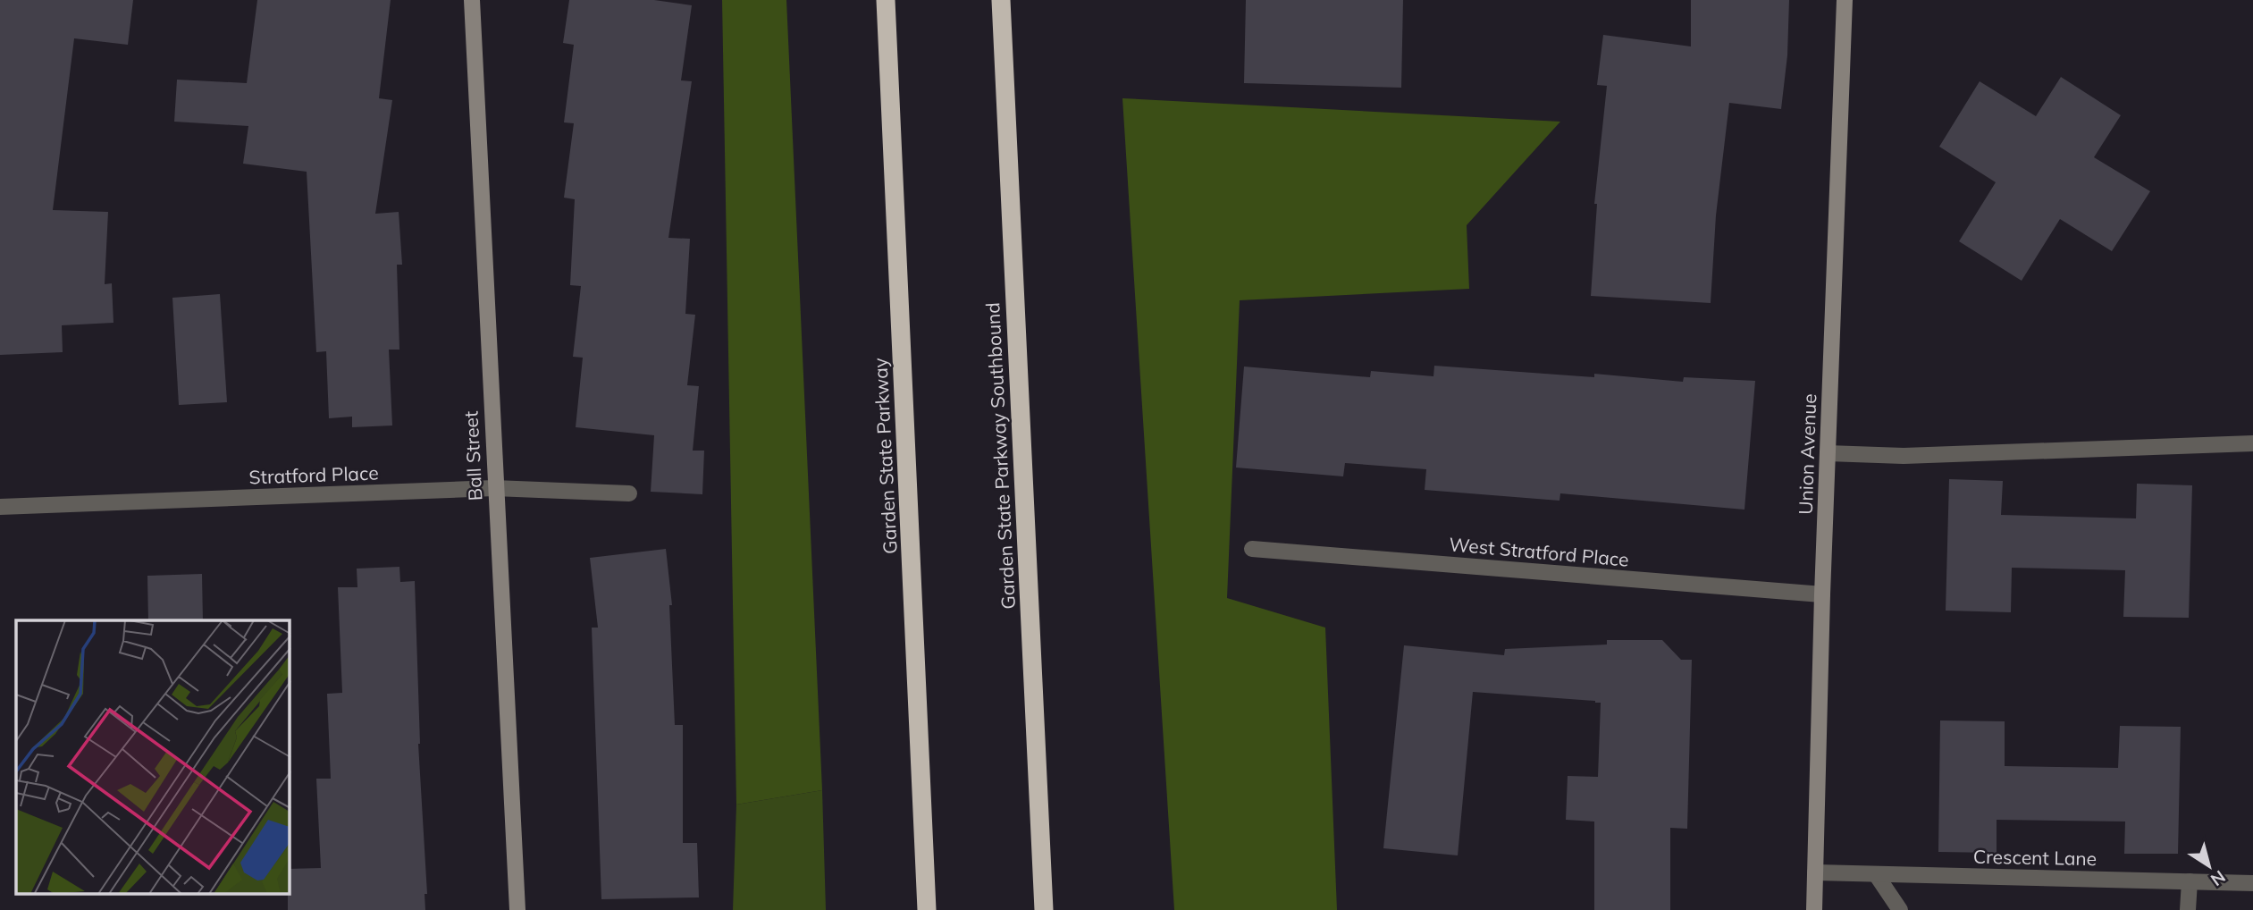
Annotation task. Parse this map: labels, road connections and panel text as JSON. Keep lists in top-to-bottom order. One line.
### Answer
{"streets":{"highway":["Garden State Parkway","Garden State Parkway Southbound"],"main road":["Union Avenue","Ball Street"],"street":["Stratford Place","West Stratford Place","Crescent Lane"]},"crossings":[["Union Avenue","West Stratford Place"],["Union Avenue","Crescent Lane"],["Ball Street","Stratford Place"]],"north":"bottom right"}
